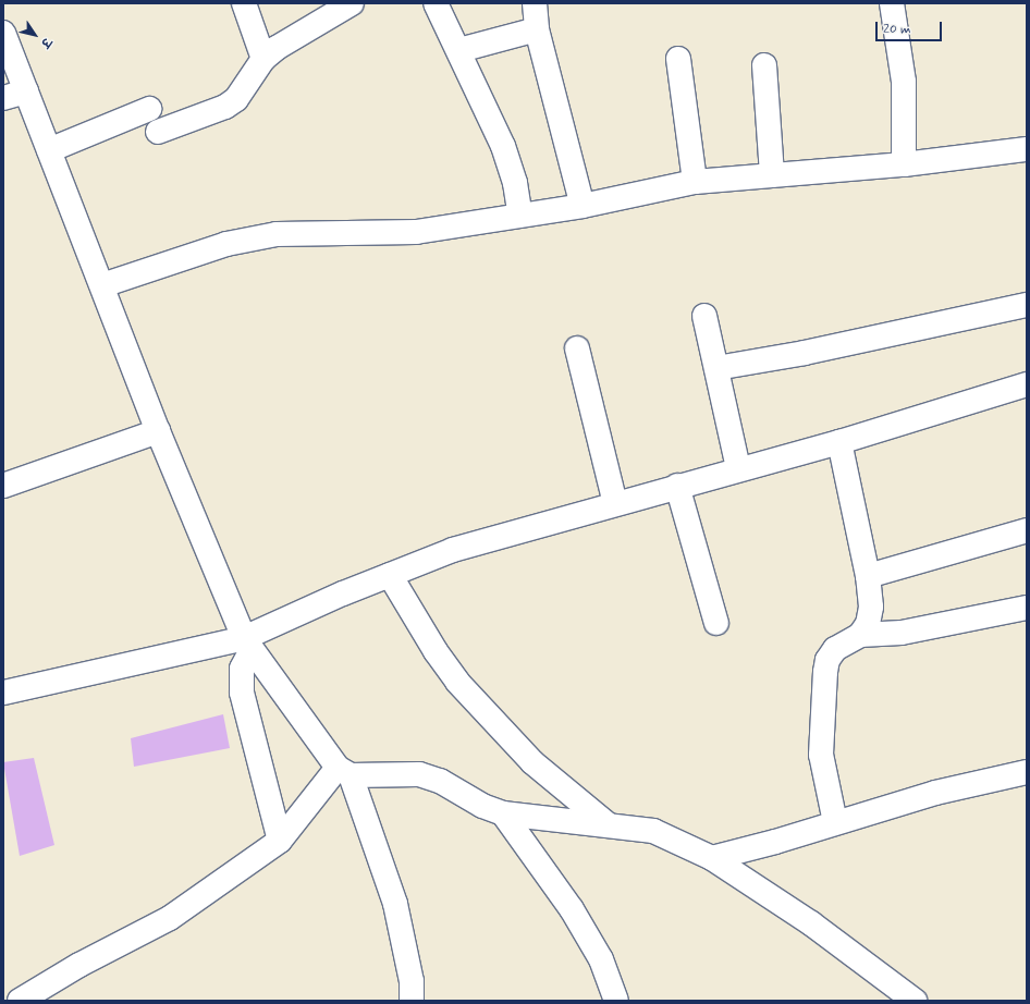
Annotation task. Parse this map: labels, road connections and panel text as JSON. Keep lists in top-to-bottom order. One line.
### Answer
{"scale_bar":"20 m","north":"bottom right"}
